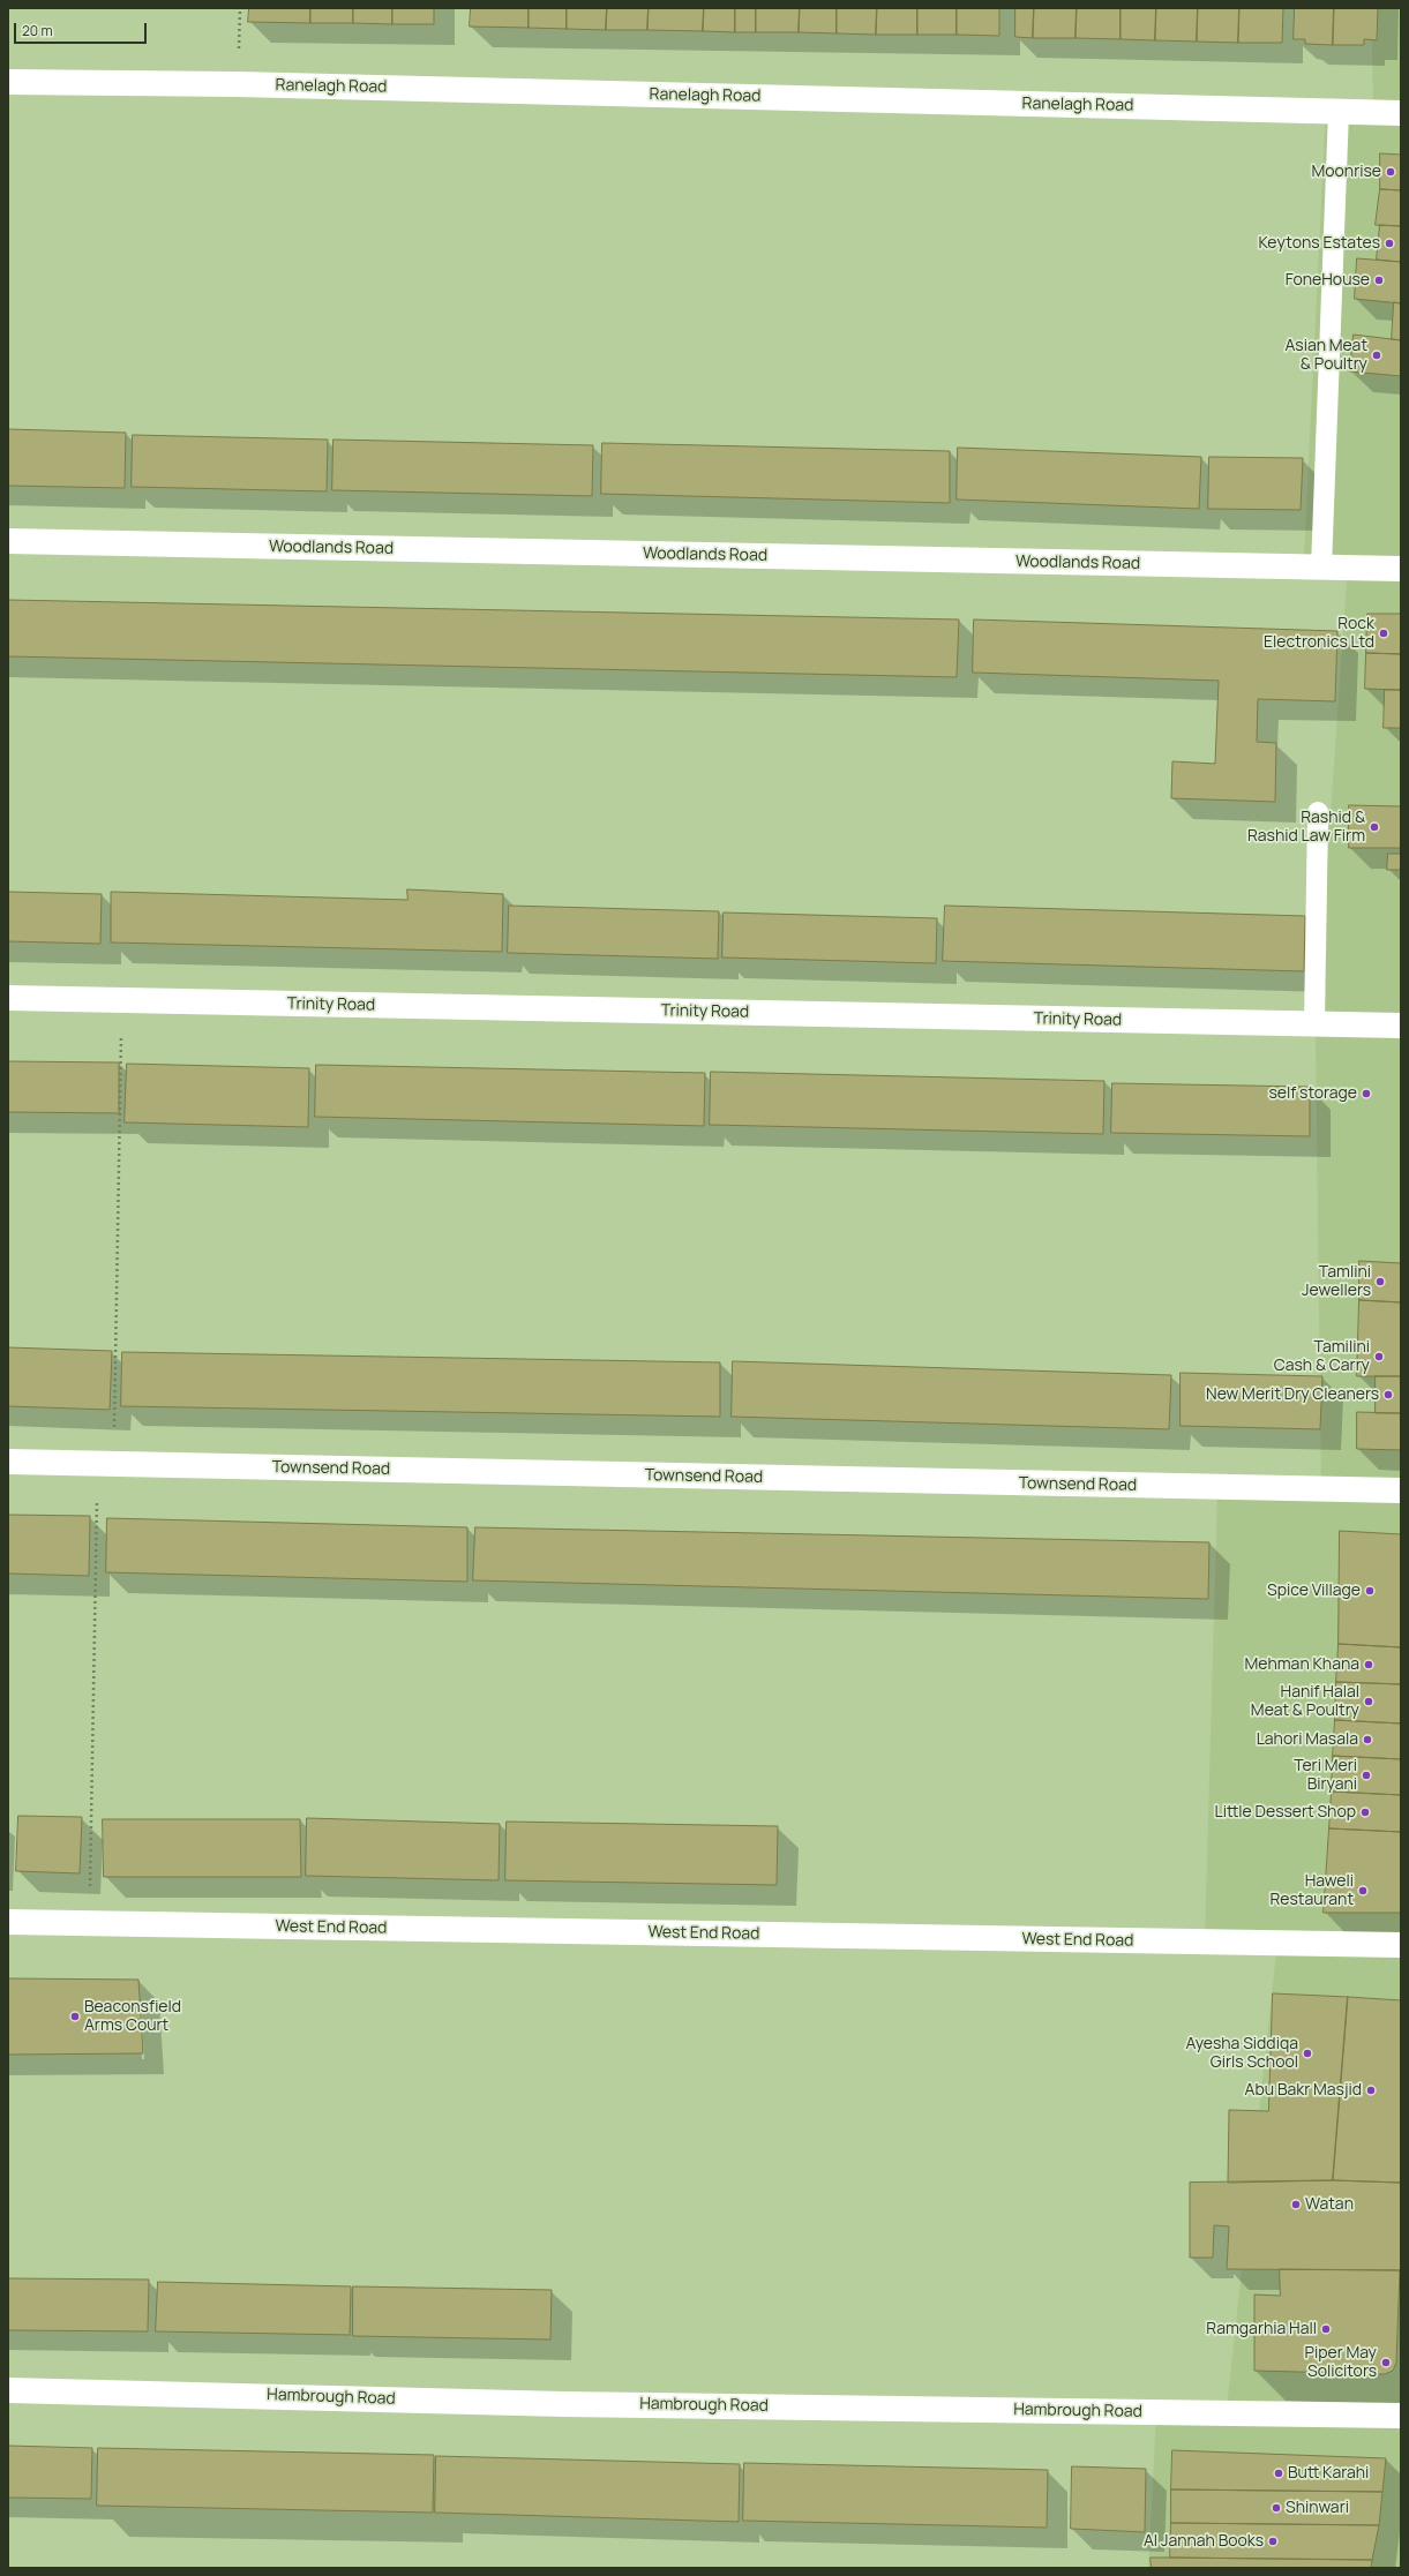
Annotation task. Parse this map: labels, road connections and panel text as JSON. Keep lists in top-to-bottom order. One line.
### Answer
{"streets":{"street":["Ranelagh Road","Woodlands Road","Trinity Road","Townsend Road","West End Road","Hambrough Road"]},"places":["Moonrise","Keytons Estates","FoneHouse","Asian Meat & Poultry","Rock Electronics Ltd","Rashid & Rashid Law Firm","self storage","Tamlini Jewellers","Tamilini Cash & Carry","New Merit Dry Cleaners","Spice Village","Mehman Khana","Hanif Halal Meat & Poultry","Lahori Masala","Teri Meri Biryani","Little Dessert Shop","Haweli Restaurant","Beaconsfield Arms Court","Ayesha Siddiqa Girls School","Abu Bakr Masjid","Watan","Ramgarhia Hall","Piper May Solicitors","Butt Karahi","Shinwari","Al Jannah Books"],"scale_bar":"20 m"}
